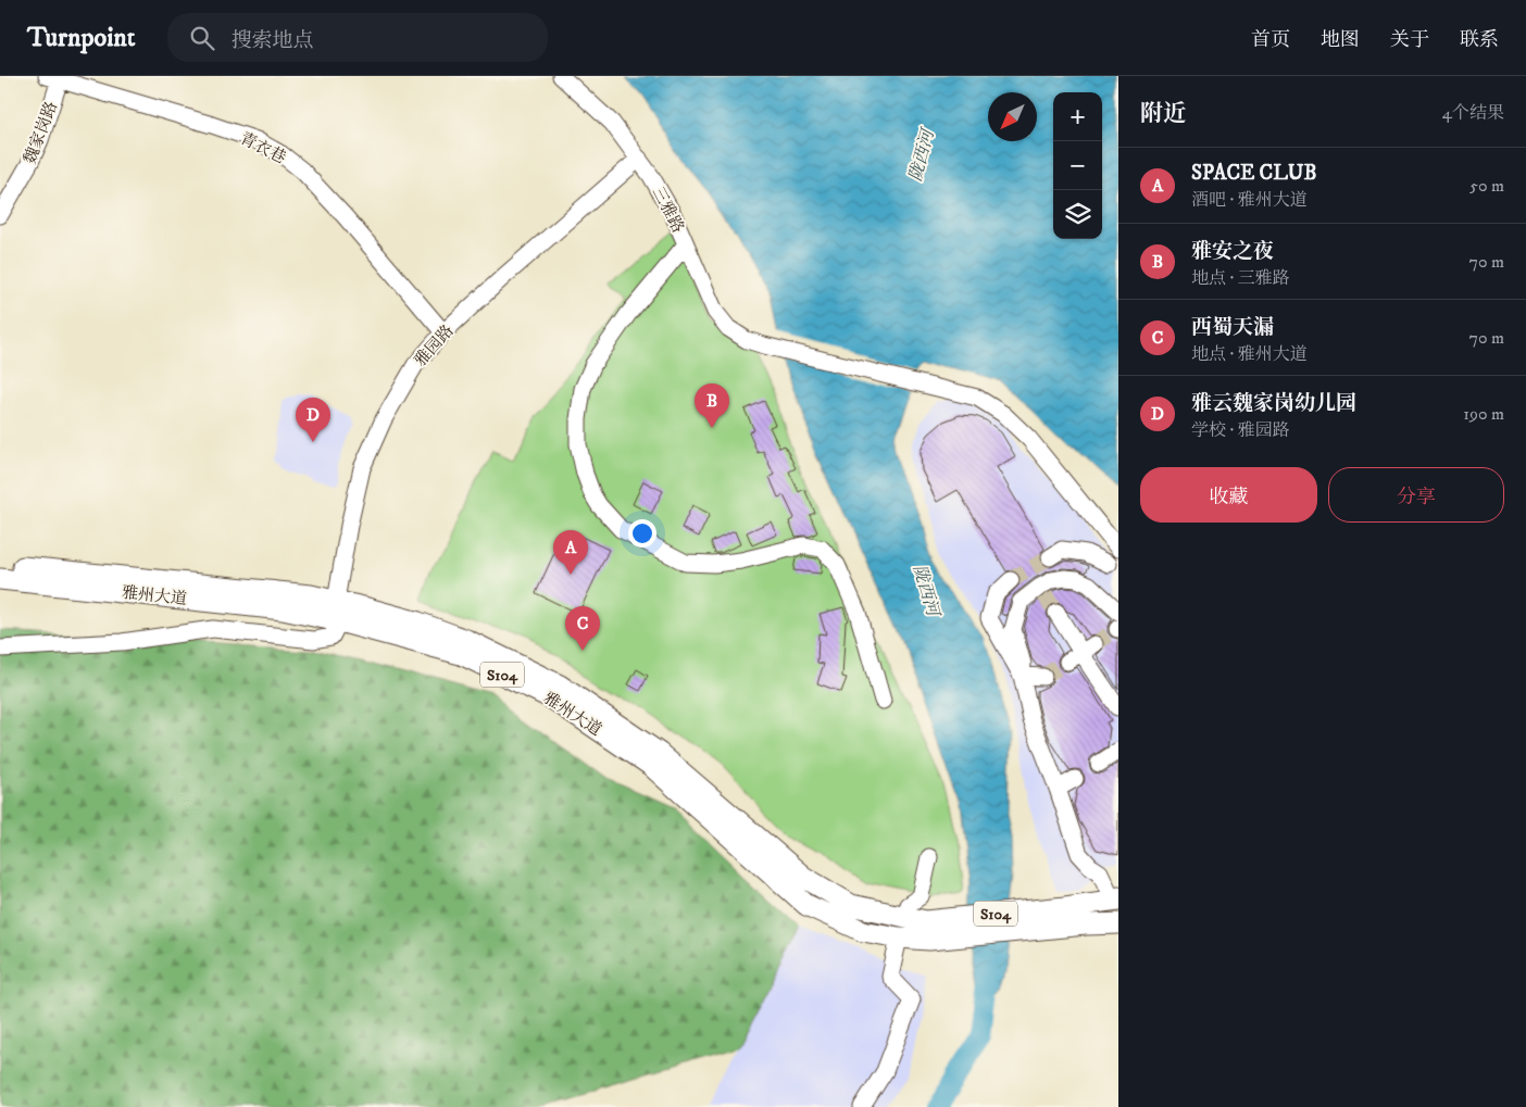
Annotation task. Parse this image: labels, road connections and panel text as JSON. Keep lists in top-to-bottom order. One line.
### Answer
{"streets":{"main road":["雅州大道","S104"],"street":["魏家岗路","青衣巷","三雅路","雅园路"]},"crossings":[["魏家岗路","青衣巷"],["青衣巷","雅园路"],["三雅路","雅园路"],["雅园路","雅州大道"],["雅州大道","S104"]],"water":["陇西河"],"north":"bottom left","page":{"header":"Turnpoint","search":"搜索地点","nav":["首页","地图","关于","联系"],"heading":["附近","4个结果"],"map_buttons":["+","−"],"list":[{"mark":"A","name":"SPACE CLUB","note":"酒吧 · 雅州大道","value":"50 m"},{"mark":"B","name":"雅安之夜","note":"地点 · 三雅路","value":"70 m"},{"mark":"C","name":"西蜀天漏","note":"地点 · 雅州大道","value":"70 m"},{"mark":"D","name":"雅云魏家岗幼儿园","note":"学校 · 雅园路","value":"190 m"}],"pins":["B","D","A","C"],"buttons":["收藏","分享"]}}
